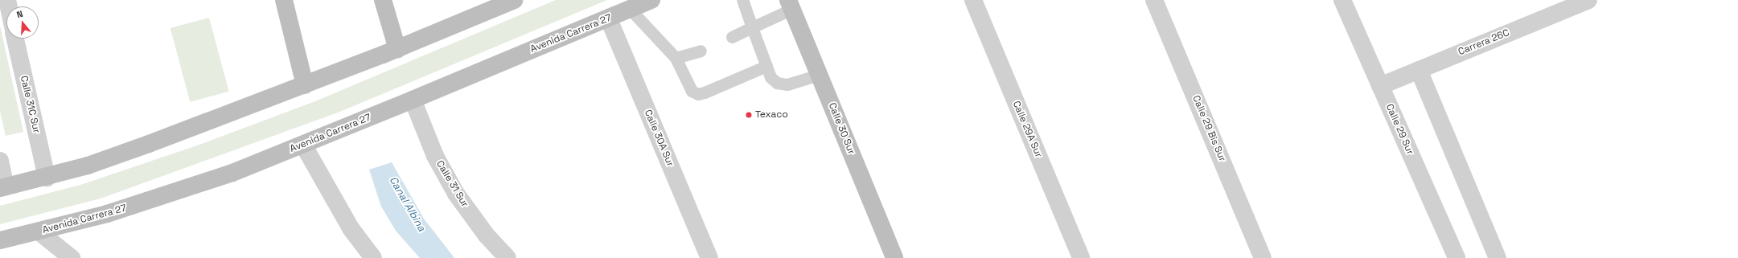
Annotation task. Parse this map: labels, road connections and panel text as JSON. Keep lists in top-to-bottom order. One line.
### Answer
{"streets":{"main road":["Avenida Carrera 27","Calle 30 Sur"],"street":["Carrera 26C","Calle 31C Sur","Calle 29 Bis Sur","Calle 29A Sur","Calle 29 Sur","Calle 30A Sur","Calle 31 Sur"]},"crossings":[["Avenida Carrera 27","Calle 30A Sur"],["Avenida Carrera 27","Calle 31 Sur"],["Carrera 26C","Calle 29 Sur"]],"water":["Canal Albina"],"places":["Texaco"],"north":"top"}
